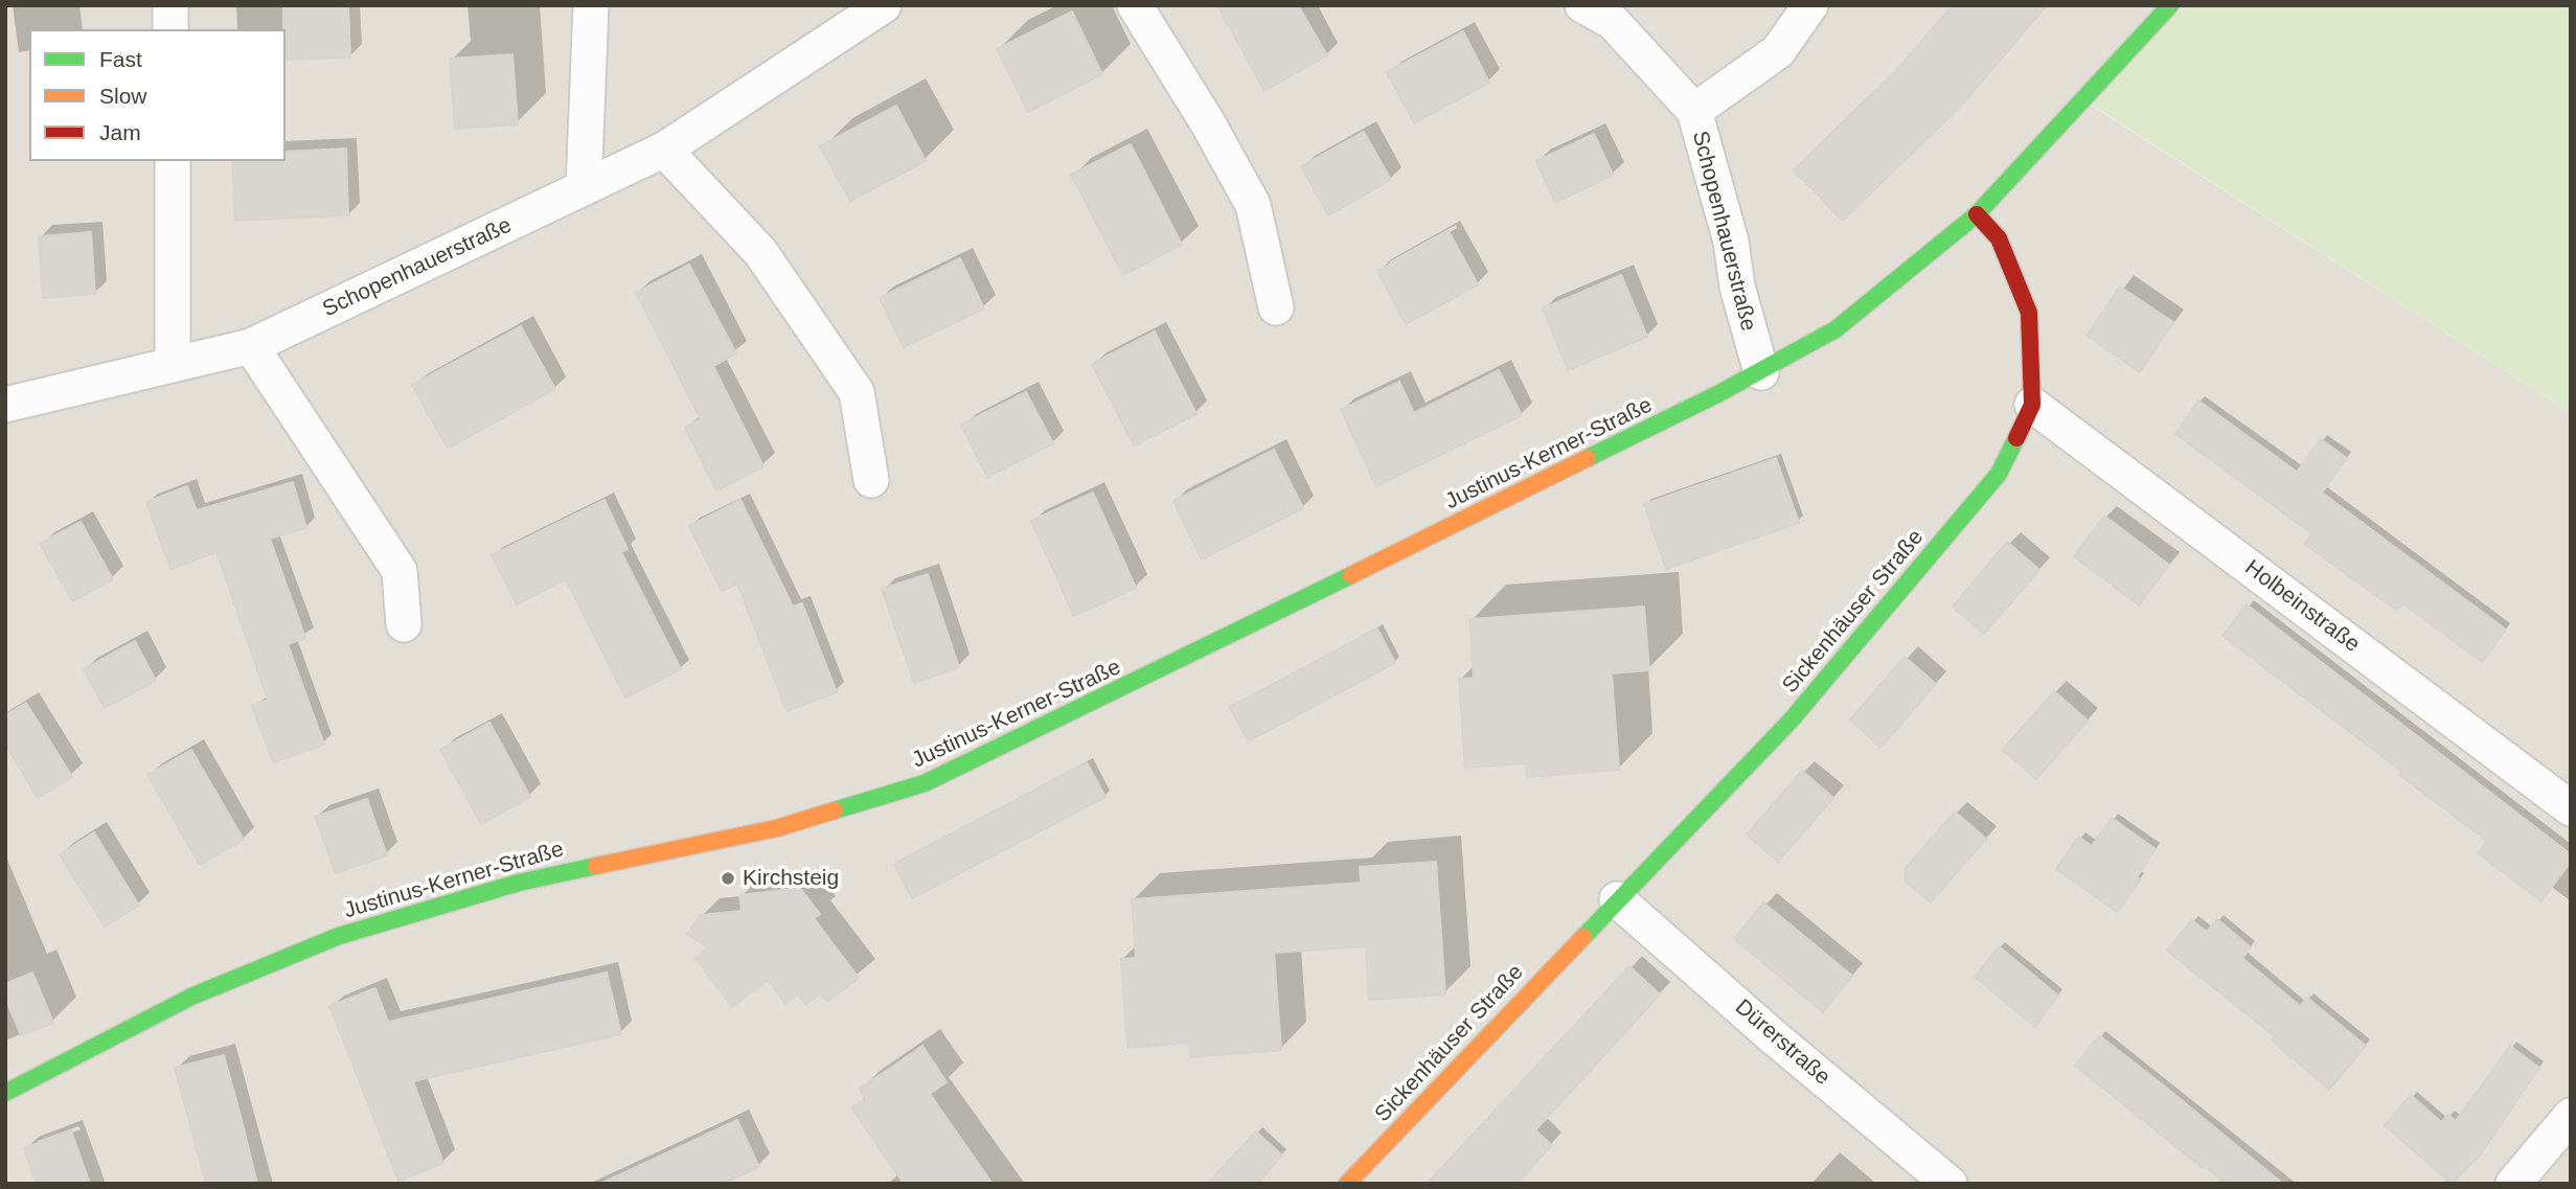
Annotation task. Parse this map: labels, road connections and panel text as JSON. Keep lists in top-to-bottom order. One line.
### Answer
{"streets":{"street":["Schopenhauerstraße","Justinus-Kerner-Straße","Holbeinstraße","Sickenhäuser Straße","Dürerstraße"]},"crossings":[["Schopenhauerstraße","Justinus-Kerner-Straße"],["Justinus-Kerner-Straße","Sickenhäuser Straße"],["Holbeinstraße","Sickenhäuser Straße"],["Sickenhäuser Straße","Dürerstraße"]],"places":["Kirchsteig"],"legend":["Fast","Slow","Jam"]}
